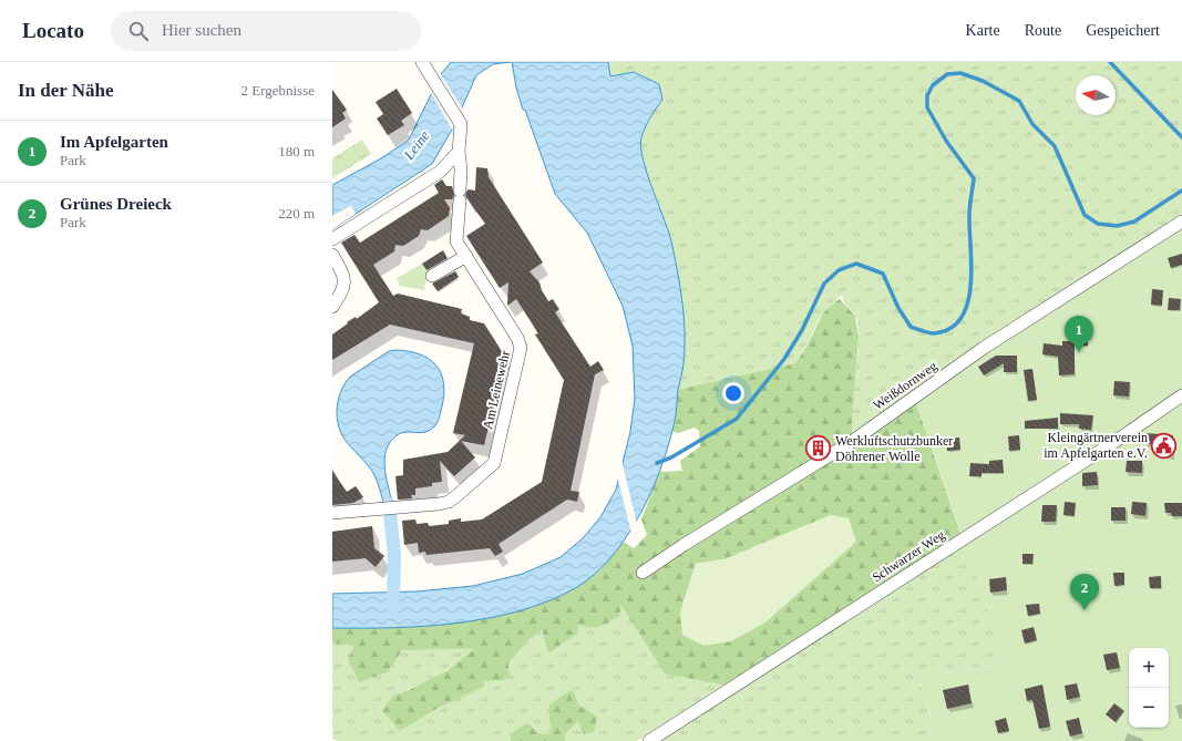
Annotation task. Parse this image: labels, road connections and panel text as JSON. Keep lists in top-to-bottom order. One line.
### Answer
{"streets":{"street":["Weißdornweg","Am Leinewehr","Schwarzer Weg"]},"water":["Leine"],"places":{"public building":["Kleingärtnerverein im Apfelgarten e.V."],"building":["Werkluftschutzbunker Döhrener Wolle"]},"north":"left","page":{"header":"Locato","search":"Hier suchen","nav":["Karte","Route","Gespeichert"],"heading":["In der Nähe","2 Ergebnisse"],"list":[{"mark":"1","name":"Im Apfelgarten","note":"Park","value":"180 m"},{"mark":"2","name":"Grünes Dreieck","note":"Park","value":"220 m"}],"pins":["1","2"],"map_buttons":["+","−"]}}
